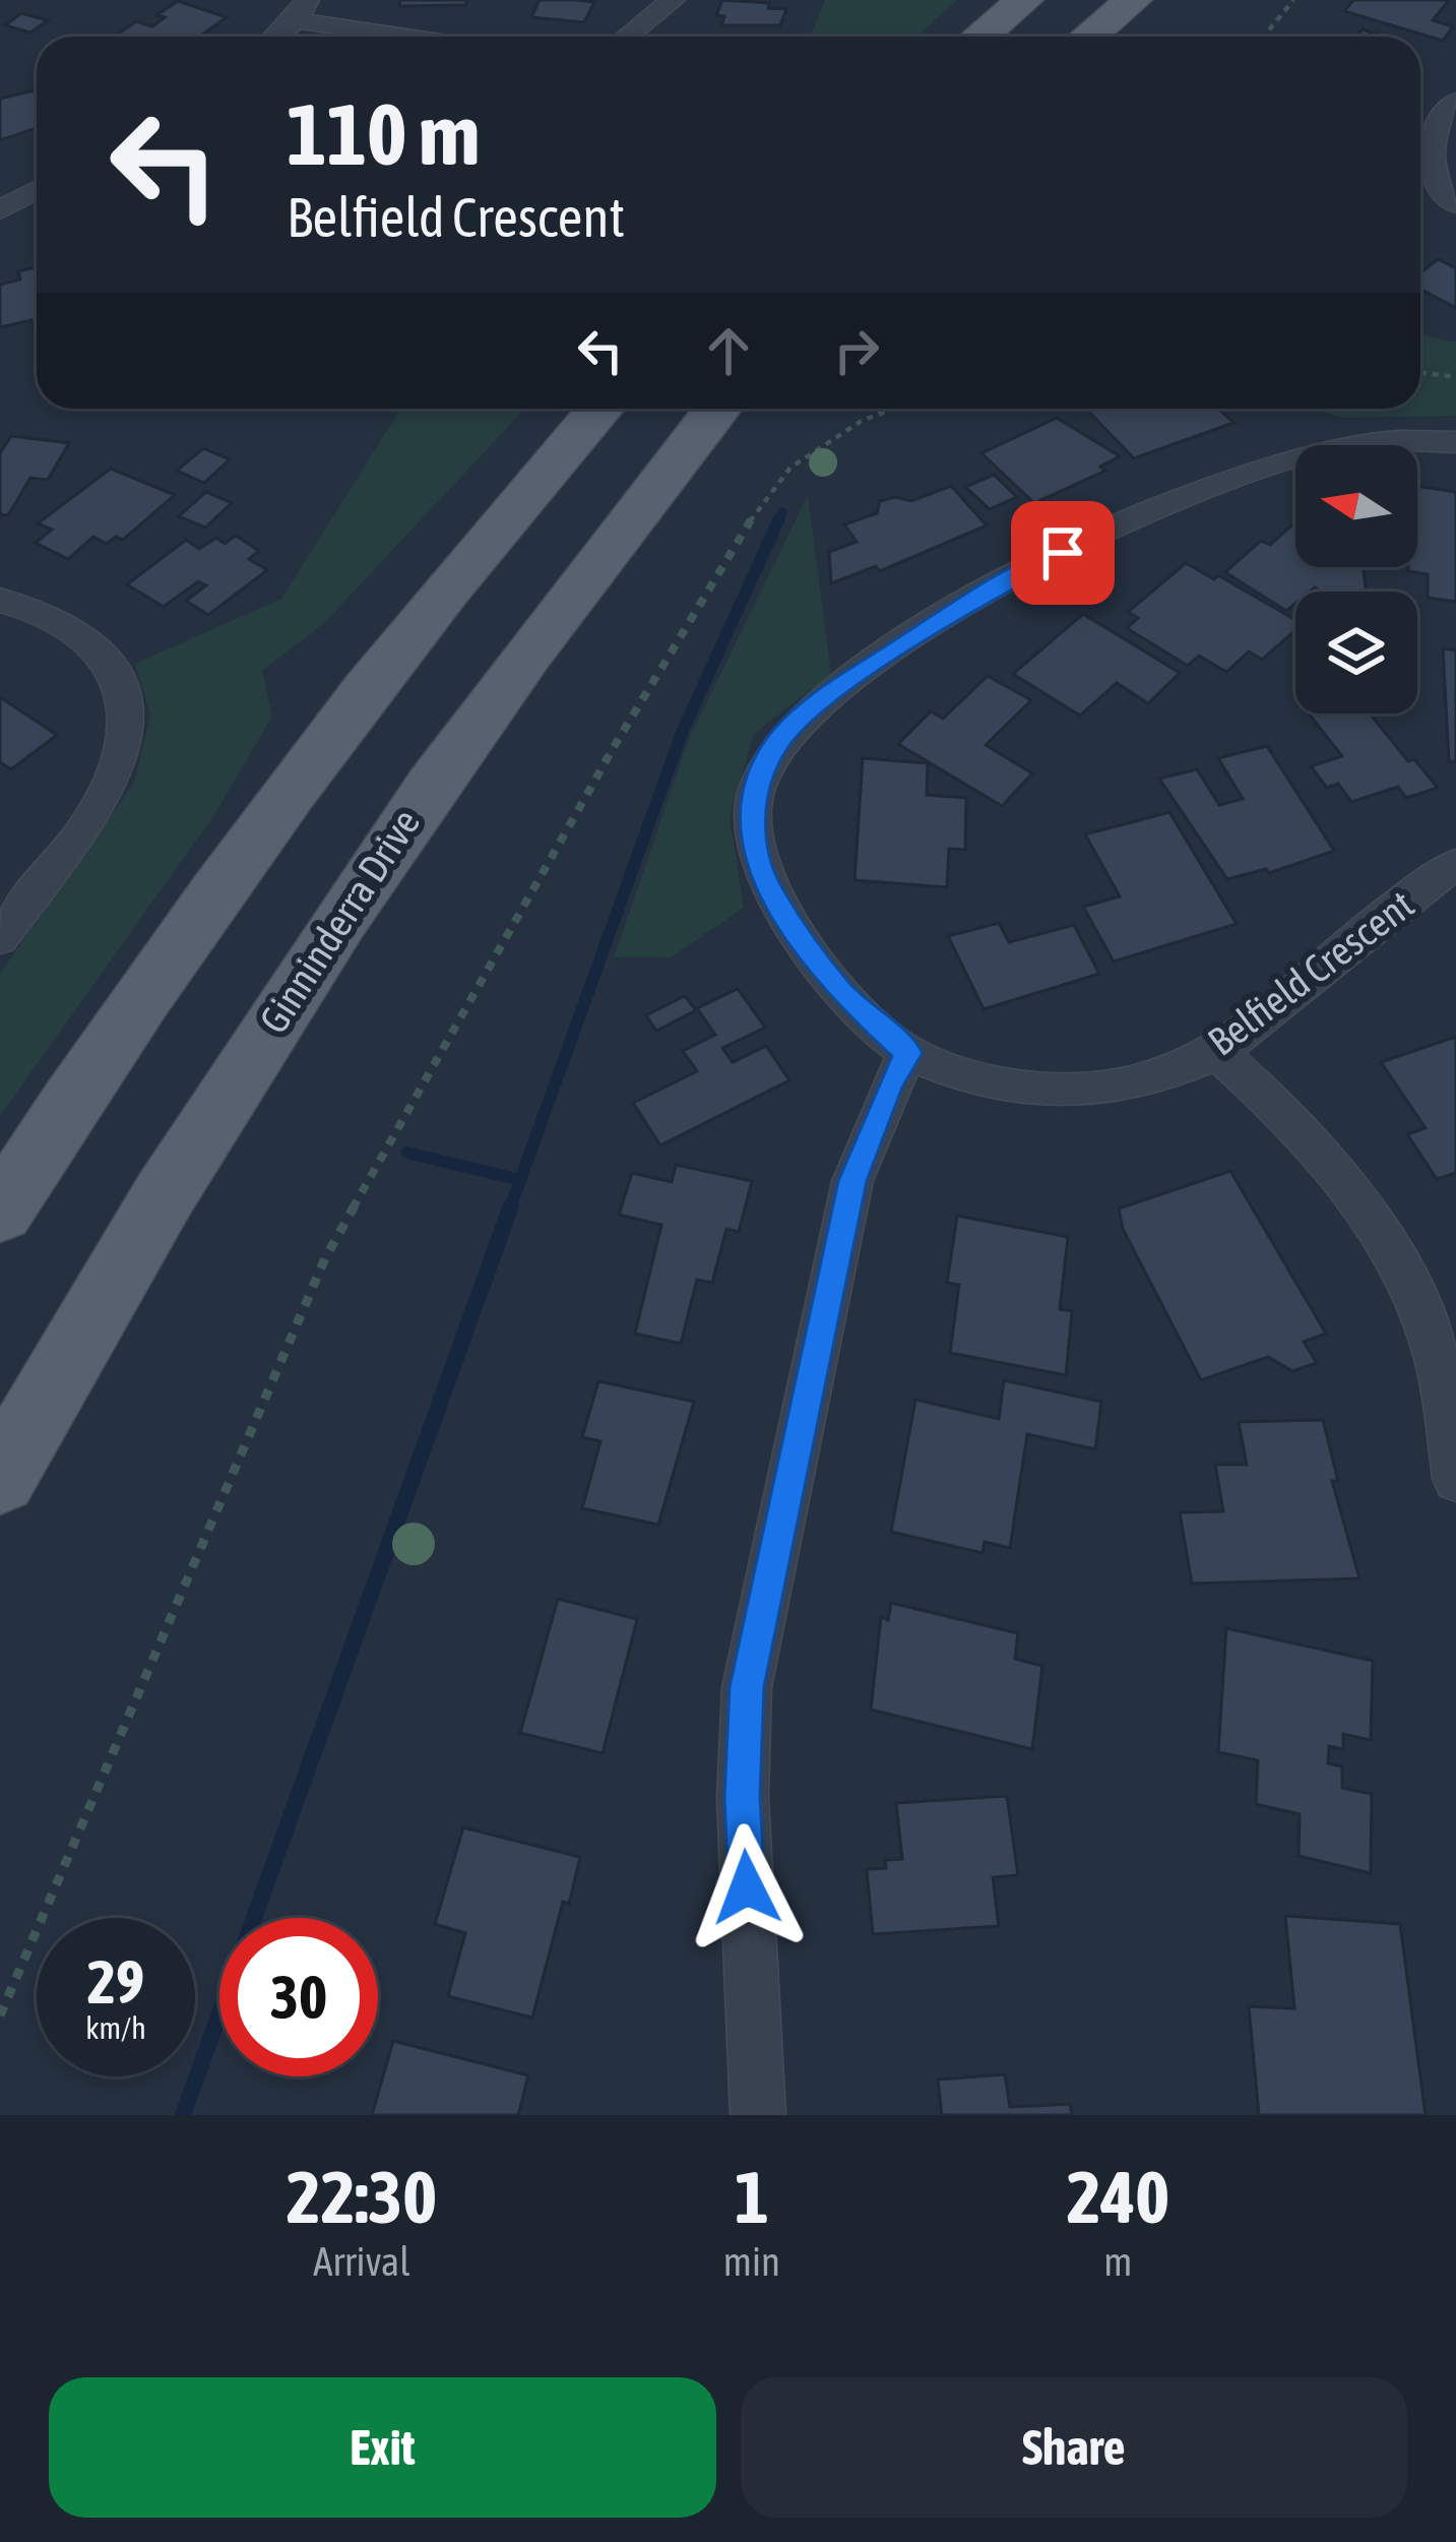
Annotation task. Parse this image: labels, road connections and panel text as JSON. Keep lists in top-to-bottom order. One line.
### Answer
{"streets":{"main road":["Ginninderra Drive"],"street":["Belfield Crescent"]},"north":"left","page":{"turn":["110 m","Belfield Crescent"],"speed":"29 km/h","limit":"30","eta":["22:30","Arrival","1","min","240","m"],"buttons":["Exit","Share"]}}
